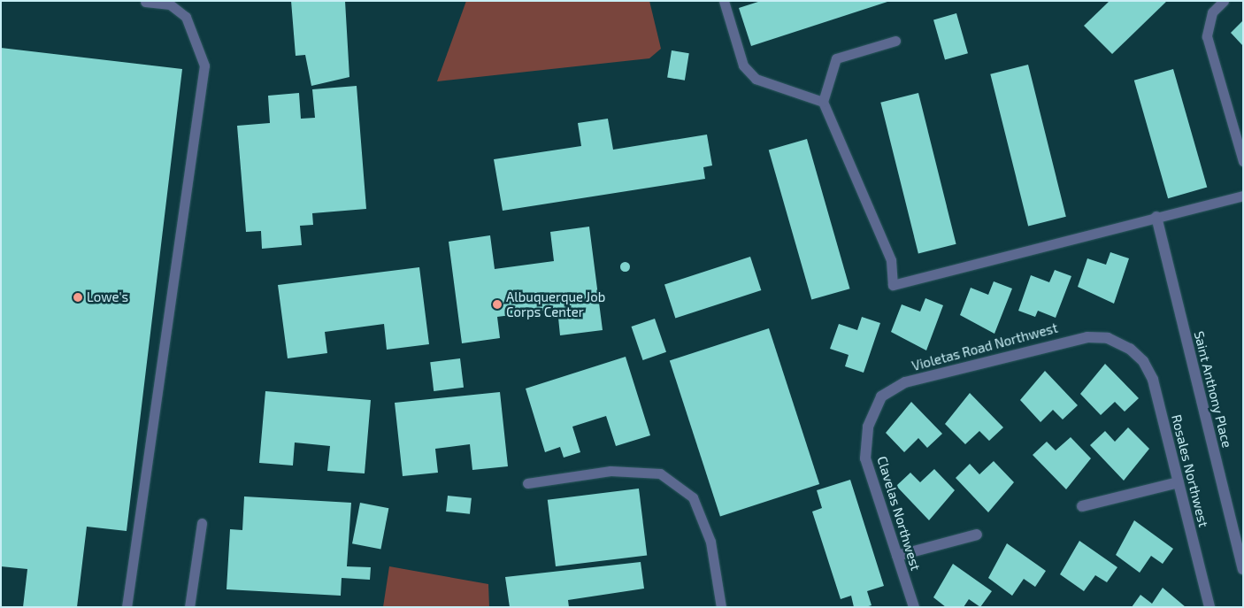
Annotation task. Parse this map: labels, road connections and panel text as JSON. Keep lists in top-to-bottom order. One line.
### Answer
{"streets":{"street":["Violetas Road Northwest","Saint Anthony Place","Rosales Northwest","Clavelas Northwest"]},"crossings":[["Violetas Road Northwest","Rosales Northwest"],["Violetas Road Northwest","Clavelas Northwest"]],"places":["Lowe's","Albuquerque Job Corps Center"]}
